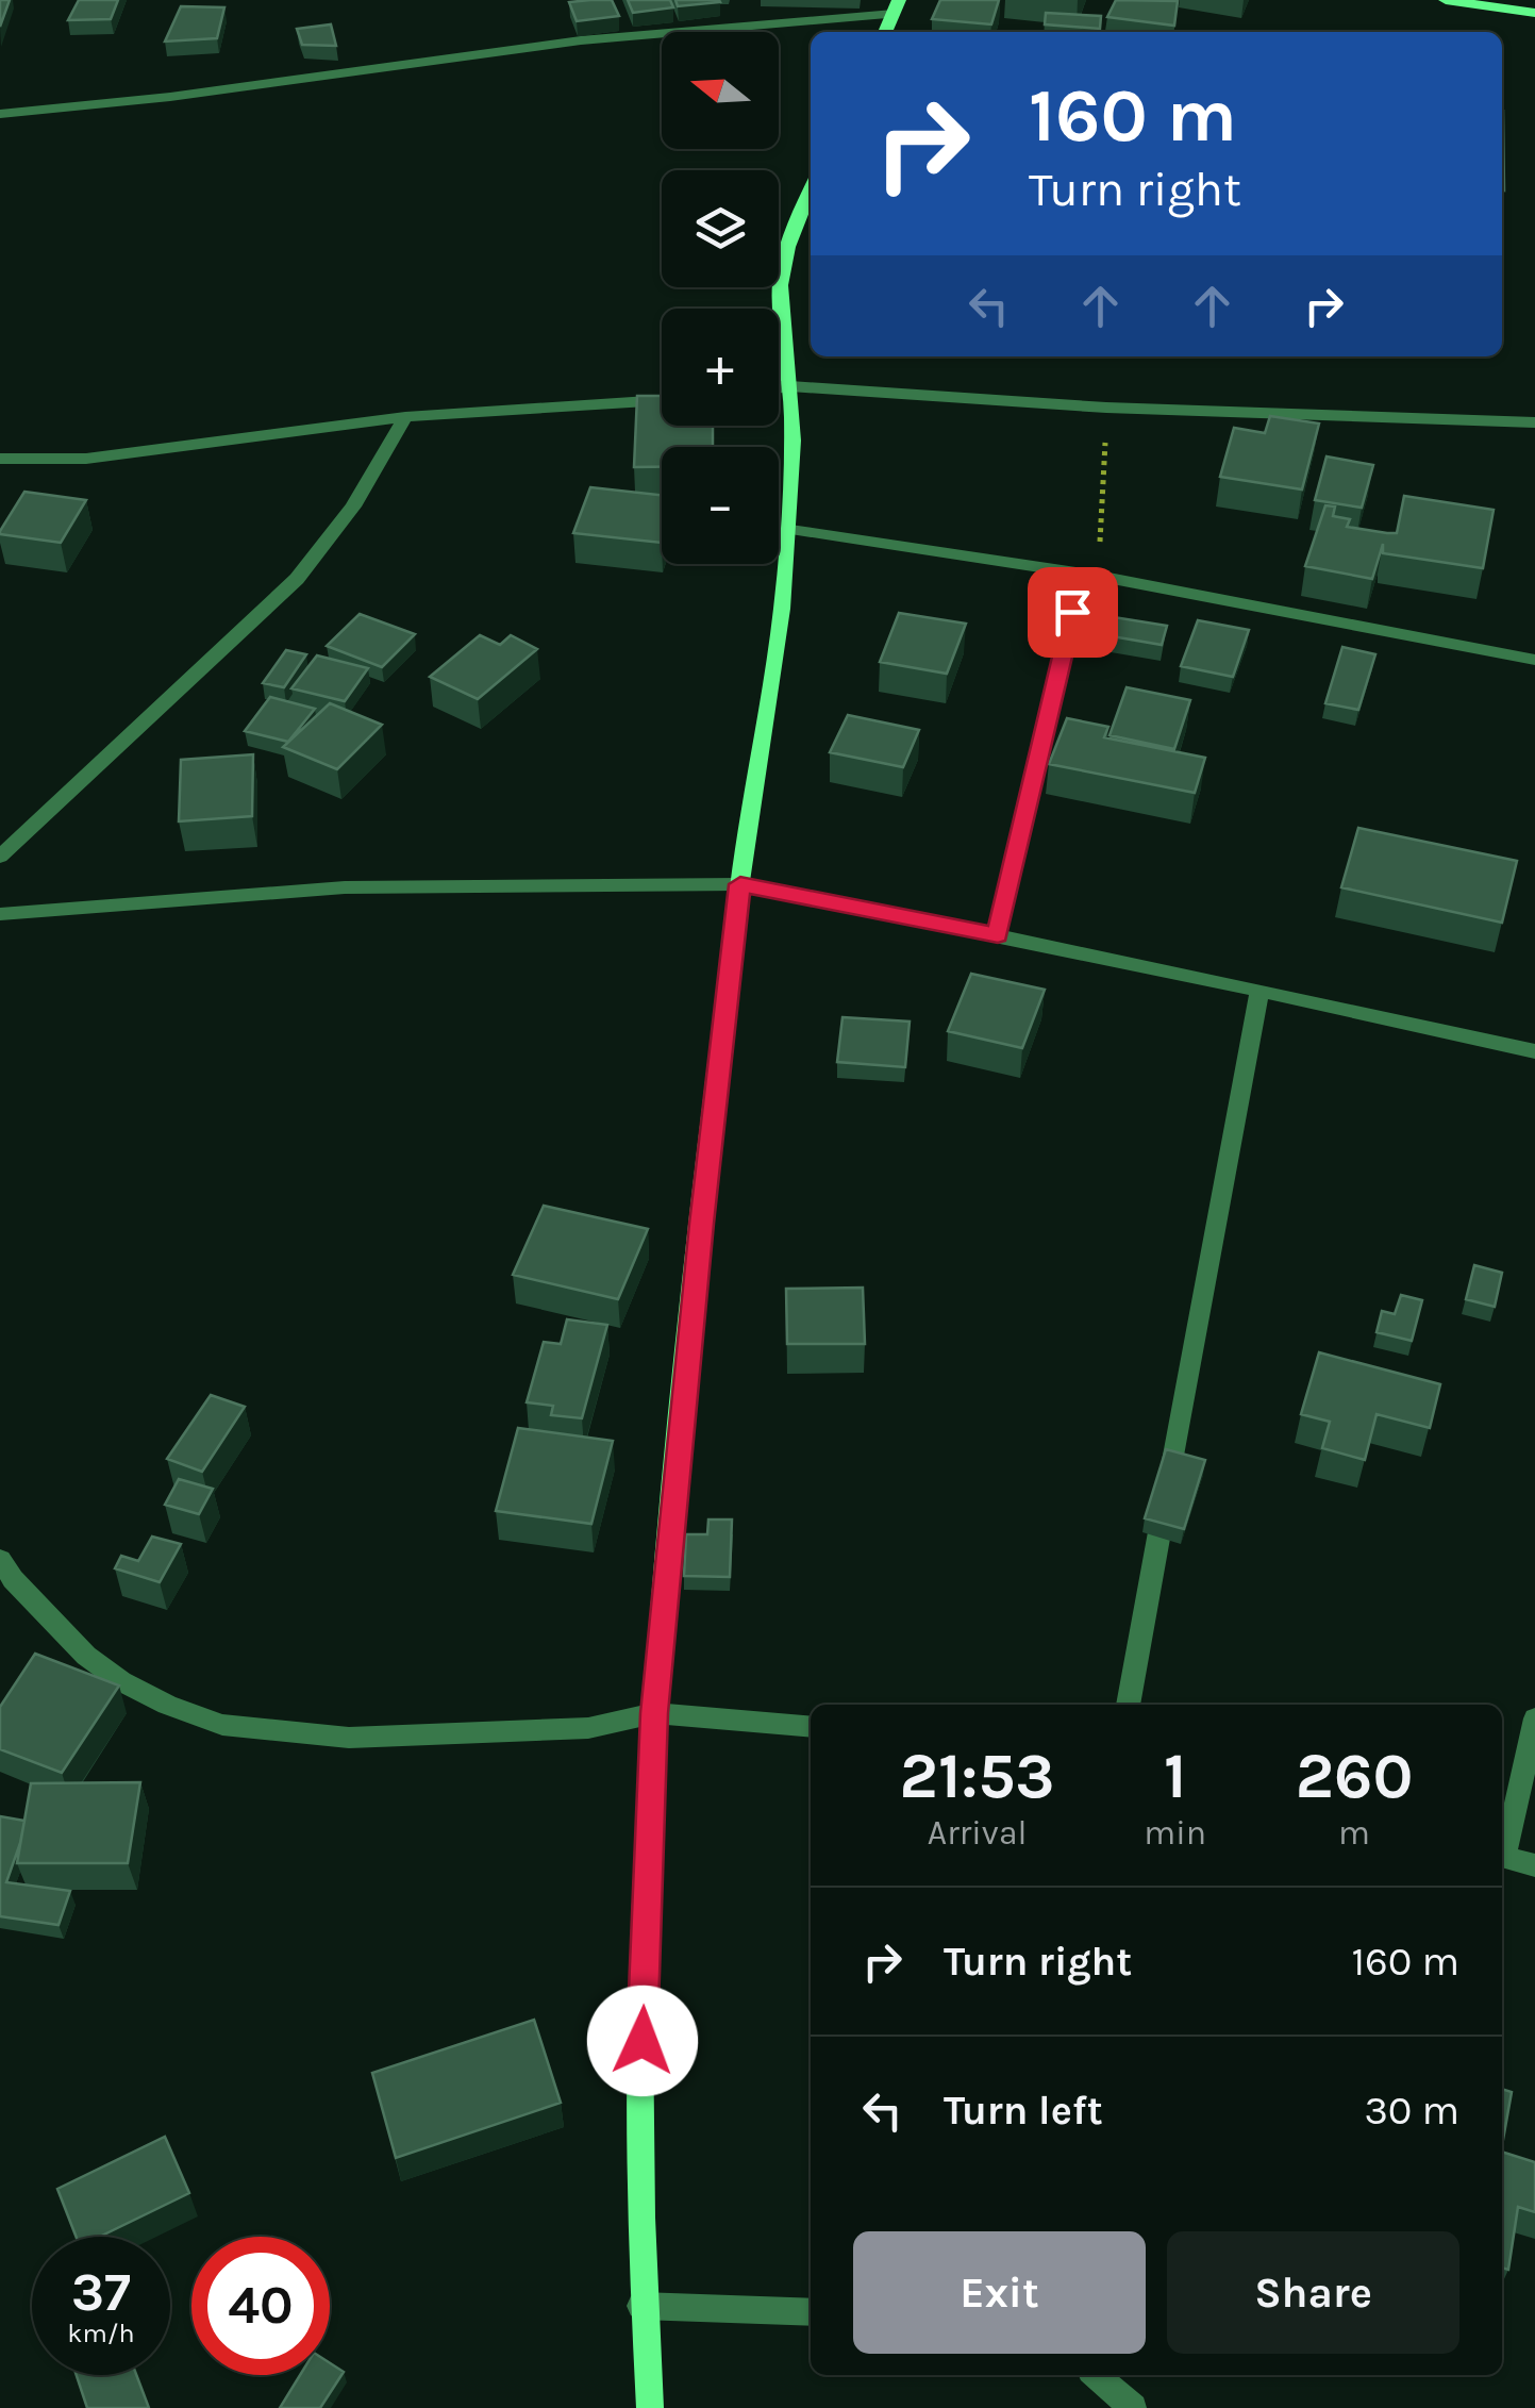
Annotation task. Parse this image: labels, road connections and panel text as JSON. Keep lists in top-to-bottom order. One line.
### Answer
{"north":"left","page":{"map_buttons":["+","−"],"turn":["160 m","Turn right"],"eta":["21:53","Arrival","1","min","260","m"],"list":[{"name":"Turn right","value":"160 m"},{"name":"Turn left","value":"30 m"}],"buttons":["Exit","Share"],"speed":"37 km/h","limit":"40"}}
